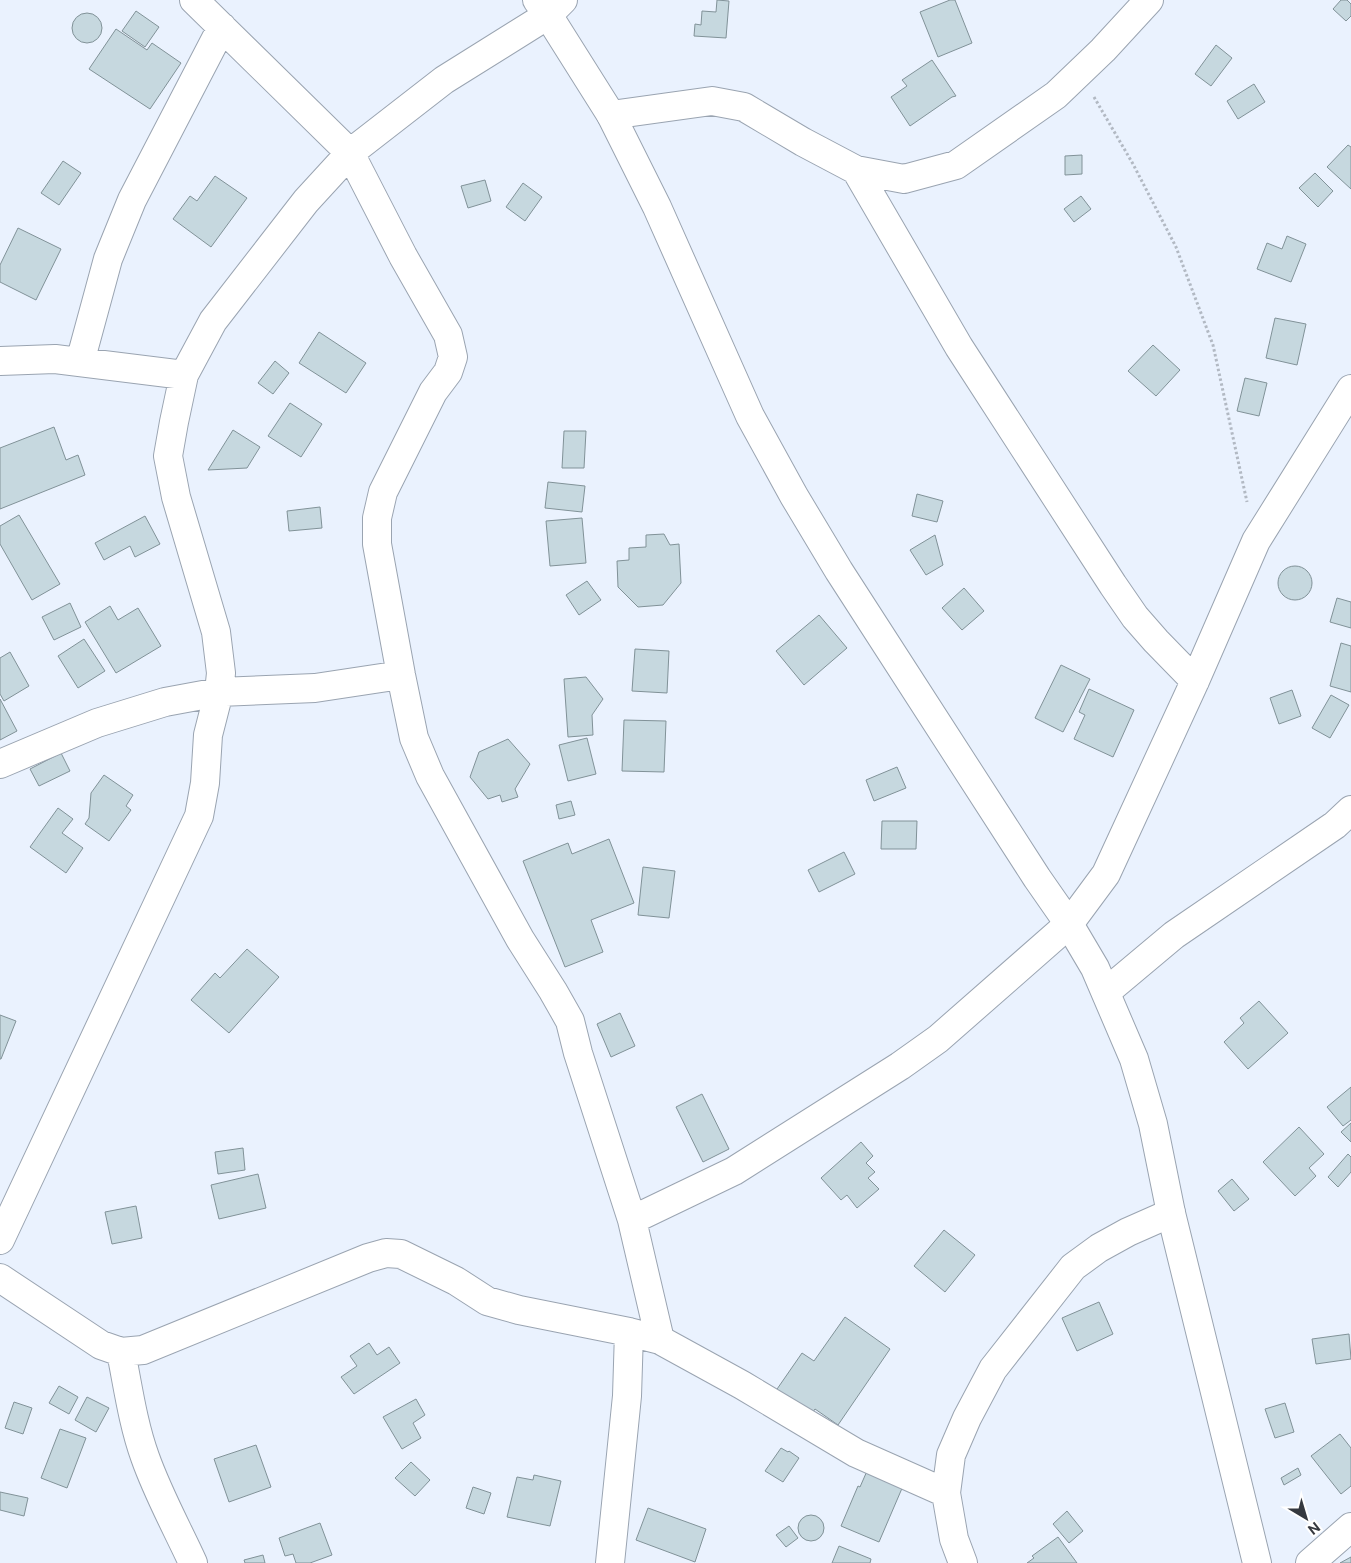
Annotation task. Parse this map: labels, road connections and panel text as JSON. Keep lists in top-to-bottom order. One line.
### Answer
{"north":"bottom right"}
